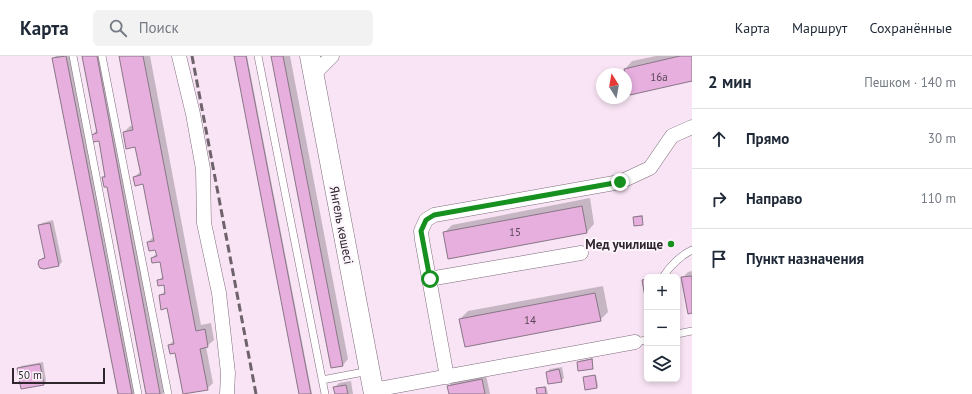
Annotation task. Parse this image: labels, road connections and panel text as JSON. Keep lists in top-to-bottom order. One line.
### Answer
{"streets":{"street":["Янгель көшесі"]},"places":["Мед училище"],"house_numbers":["16а","15","14"],"scale_bar":"50 m","north":"top","page":{"header":"Карта","search":"Поиск","nav":["Карта","Маршрут","Сохранённые"],"heading":["2 мин","Пешком · 140 m"],"list":[["Прямо","30 m"],["Направо","110 m"],"Пункт назначения"],"map_buttons":["+","−"],"scale":"50 m"}}
